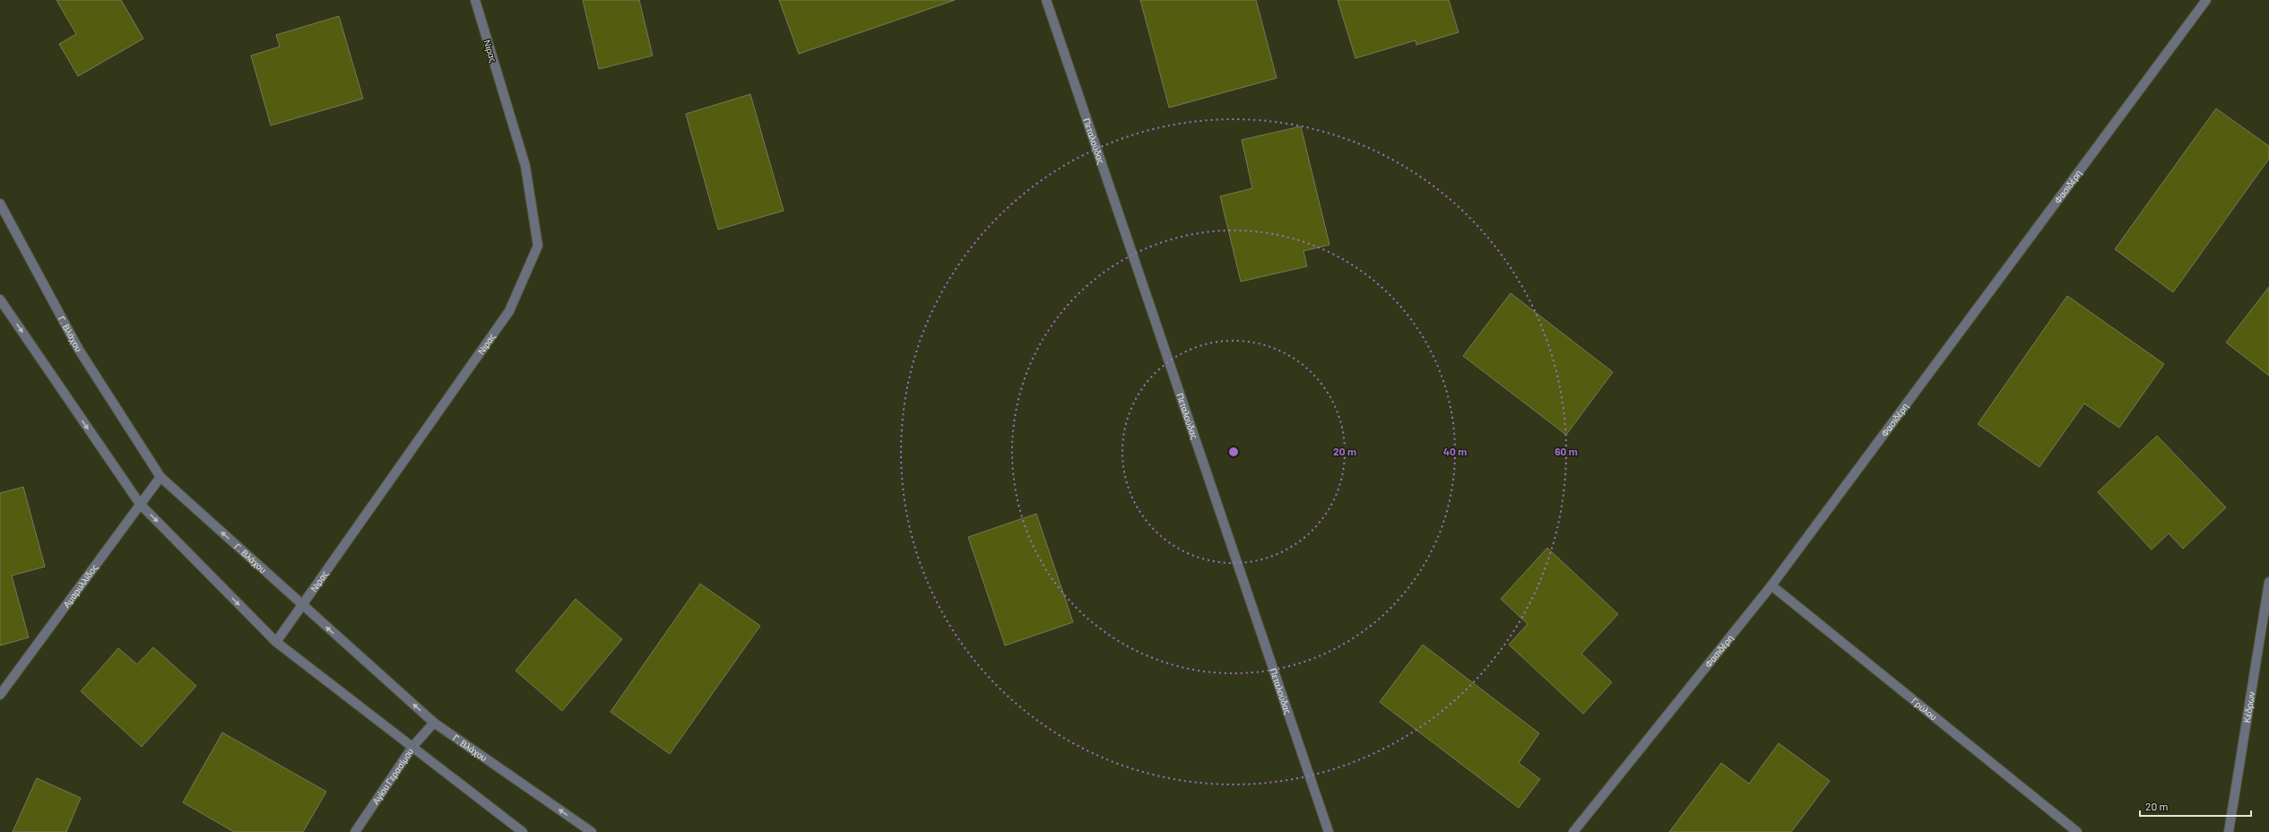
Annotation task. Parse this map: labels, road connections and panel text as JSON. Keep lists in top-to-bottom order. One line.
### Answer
{"streets":{"street":["Νιρας","Πεταλούδας","Φασιδέρη","Γ. Βλάχου","Αμαρυλλίδος","Κέδρων","Γρύλου","Αγίου Γερασίμου"]},"crossings":[["Νιρας","Γ. Βλάχου"],["Φασιδέρη","Γρύλου"],["Γ. Βλάχου","Αμαρυλλίδος"],["Γ. Βλάχου","Αγίου Γερασίμου"]],"scale_bar":"20 m","rings":["20 m","40 m","60 m"]}
